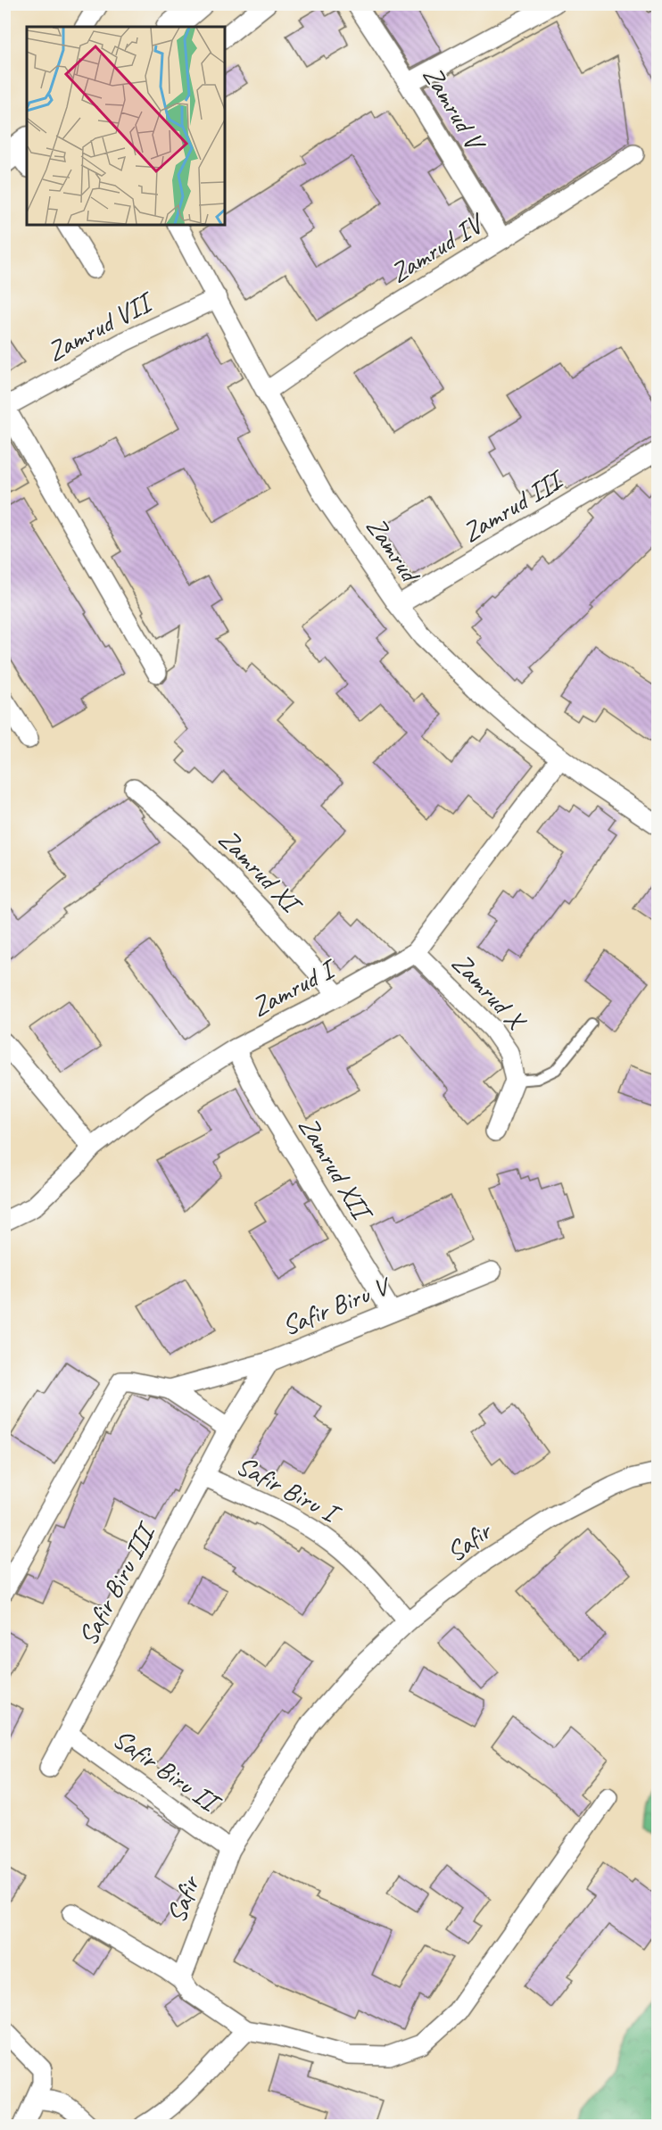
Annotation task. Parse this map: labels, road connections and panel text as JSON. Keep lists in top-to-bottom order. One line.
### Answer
{"streets":{"street":["Zamrud V","Zamrud IV","Zamrud VII","Zamrud III","Zamrud","Zamrud XI","Zamrud I","Zamrud X","Zamrud XII","Safir Biru V","Safir Biru I","Safir","Safir Biru III","Safir Biru II"]},"crossings":[["Zamrud V","Zamrud IV"],["Zamrud IV","Zamrud"],["Zamrud VII","Zamrud"],["Zamrud III","Zamrud"],["Zamrud","Zamrud I"],["Zamrud XI","Zamrud I"],["Zamrud I","Zamrud X"],["Zamrud I","Zamrud XII"],["Zamrud XII","Safir Biru V"],["Safir Biru V","Safir Biru III"],["Safir Biru I","Safir"],["Safir Biru I","Safir Biru III"],["Safir","Safir Biru II"],["Safir Biru III","Safir Biru II"]]}
